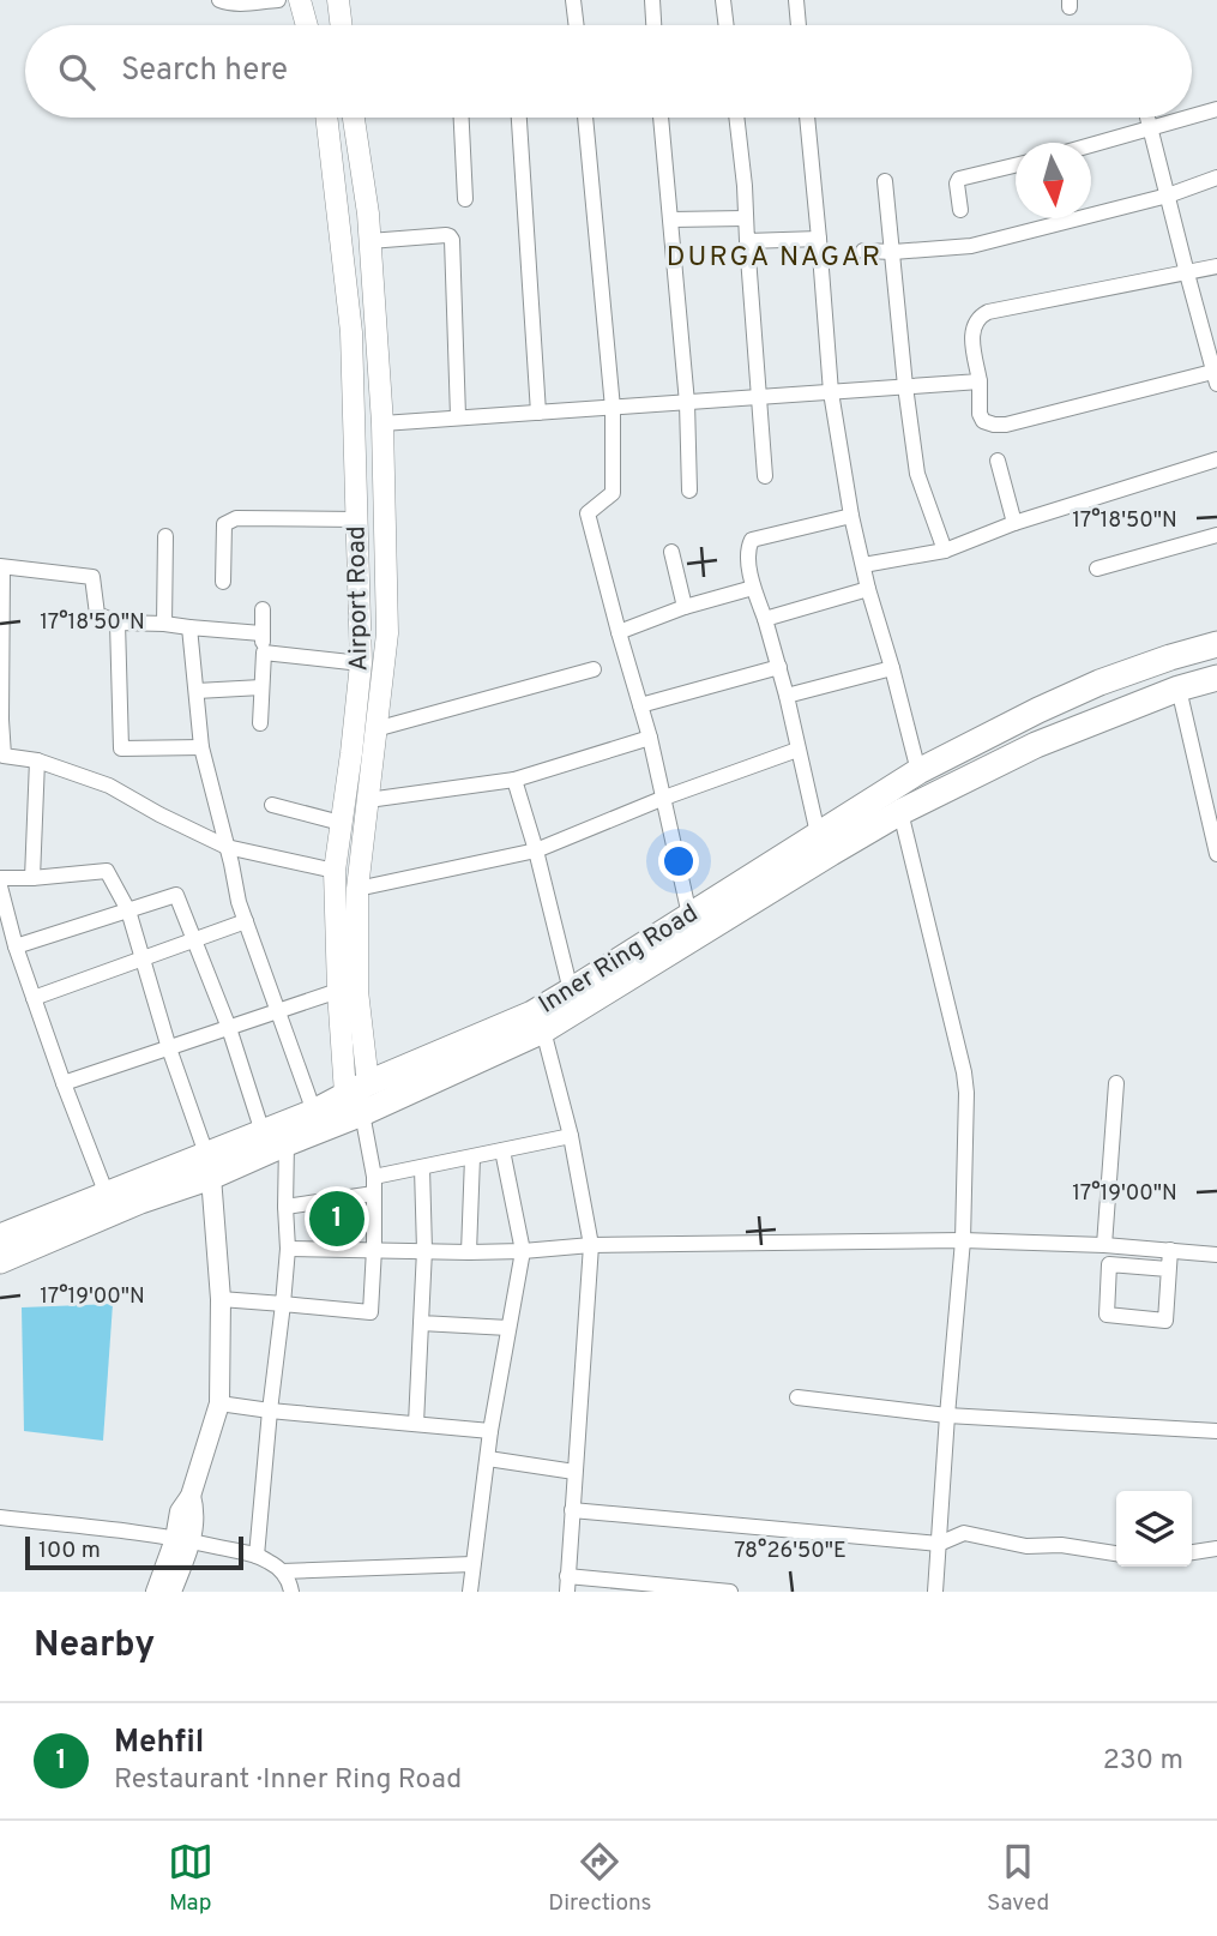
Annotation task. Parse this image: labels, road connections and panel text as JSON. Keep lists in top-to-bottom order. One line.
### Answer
{"streets":{"highway":["Inner Ring Road"],"main road":["Airport Road"]},"crossings":[["Airport Road","Inner Ring Road"]],"districts":["DURGA NAGAR"],"scale_bar":"100 m","north":"bottom","page":{"search":"Search here","pins":"1","scale":"100 m","heading":"Nearby","list":[{"mark":"1","name":"Mehfil","note":"Restaurant · Inner Ring Road","value":"230 m"}],"nav":["Map","Directions","Saved"]},"coordinates":["17°18'50\"N","17°19'00\"N","78°26'50\"E"]}
